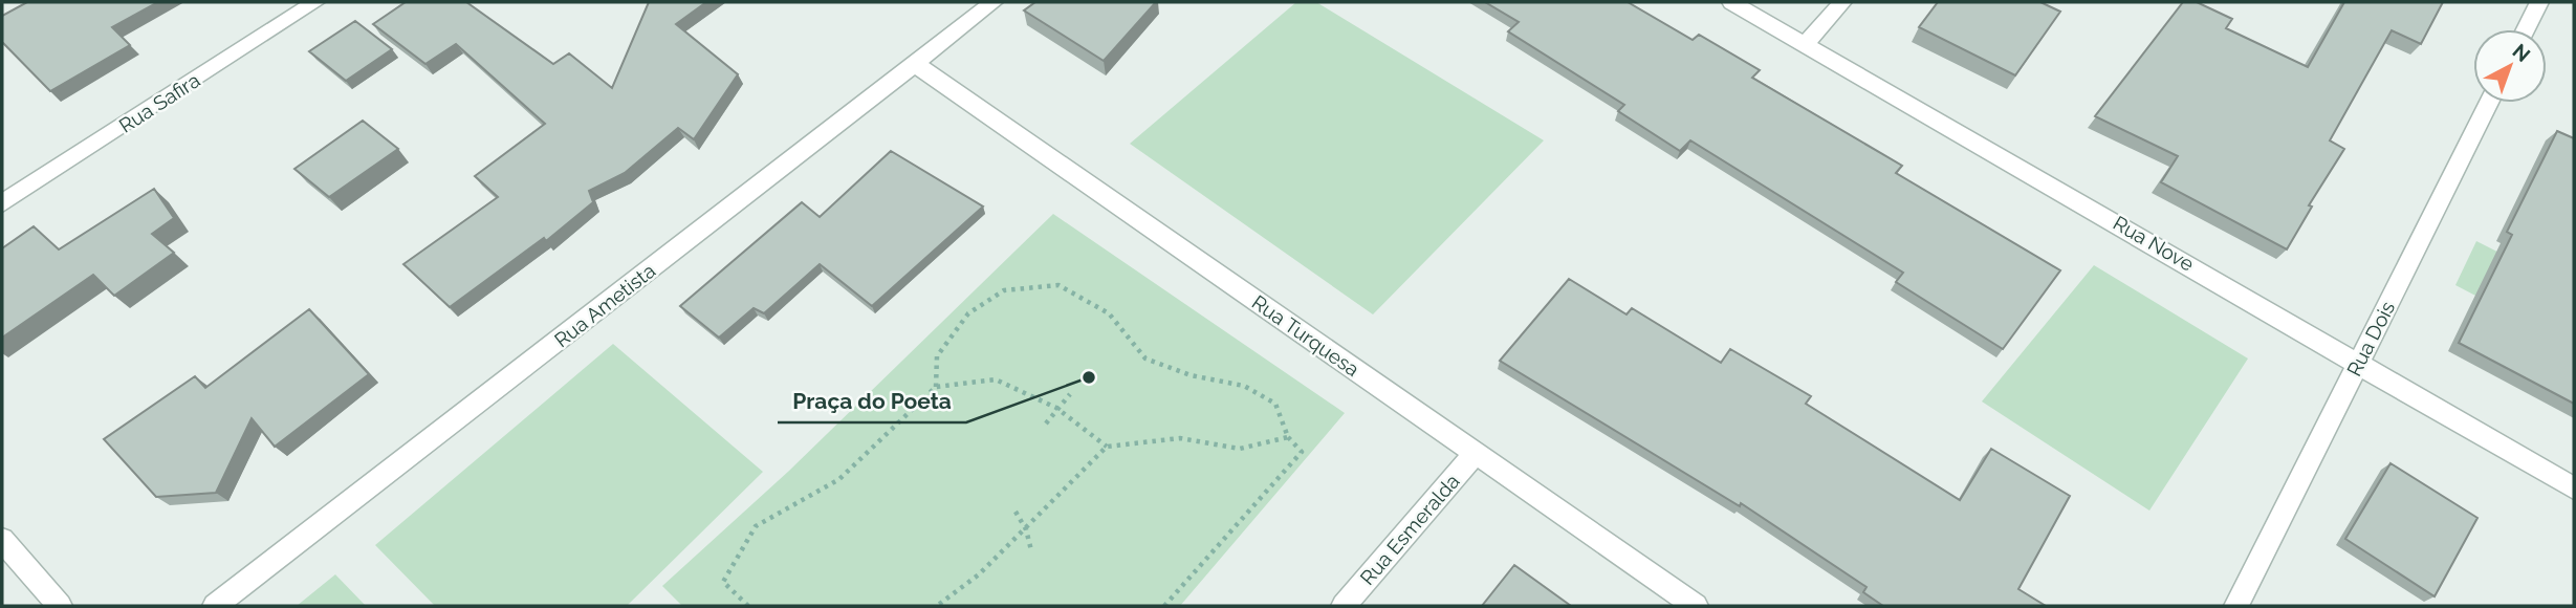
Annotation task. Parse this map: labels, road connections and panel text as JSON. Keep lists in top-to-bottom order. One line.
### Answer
{"streets":{"street":["Rua Safira","Rua Nove","Rua Ametista","Rua Turquesa","Rua Dois","Rua Esmeralda"]},"crossings":[["Rua Nove","Rua Dois"],["Rua Ametista","Rua Turquesa"],["Rua Turquesa","Rua Esmeralda"]],"places":["Praça do Poeta"],"north":"top right"}
